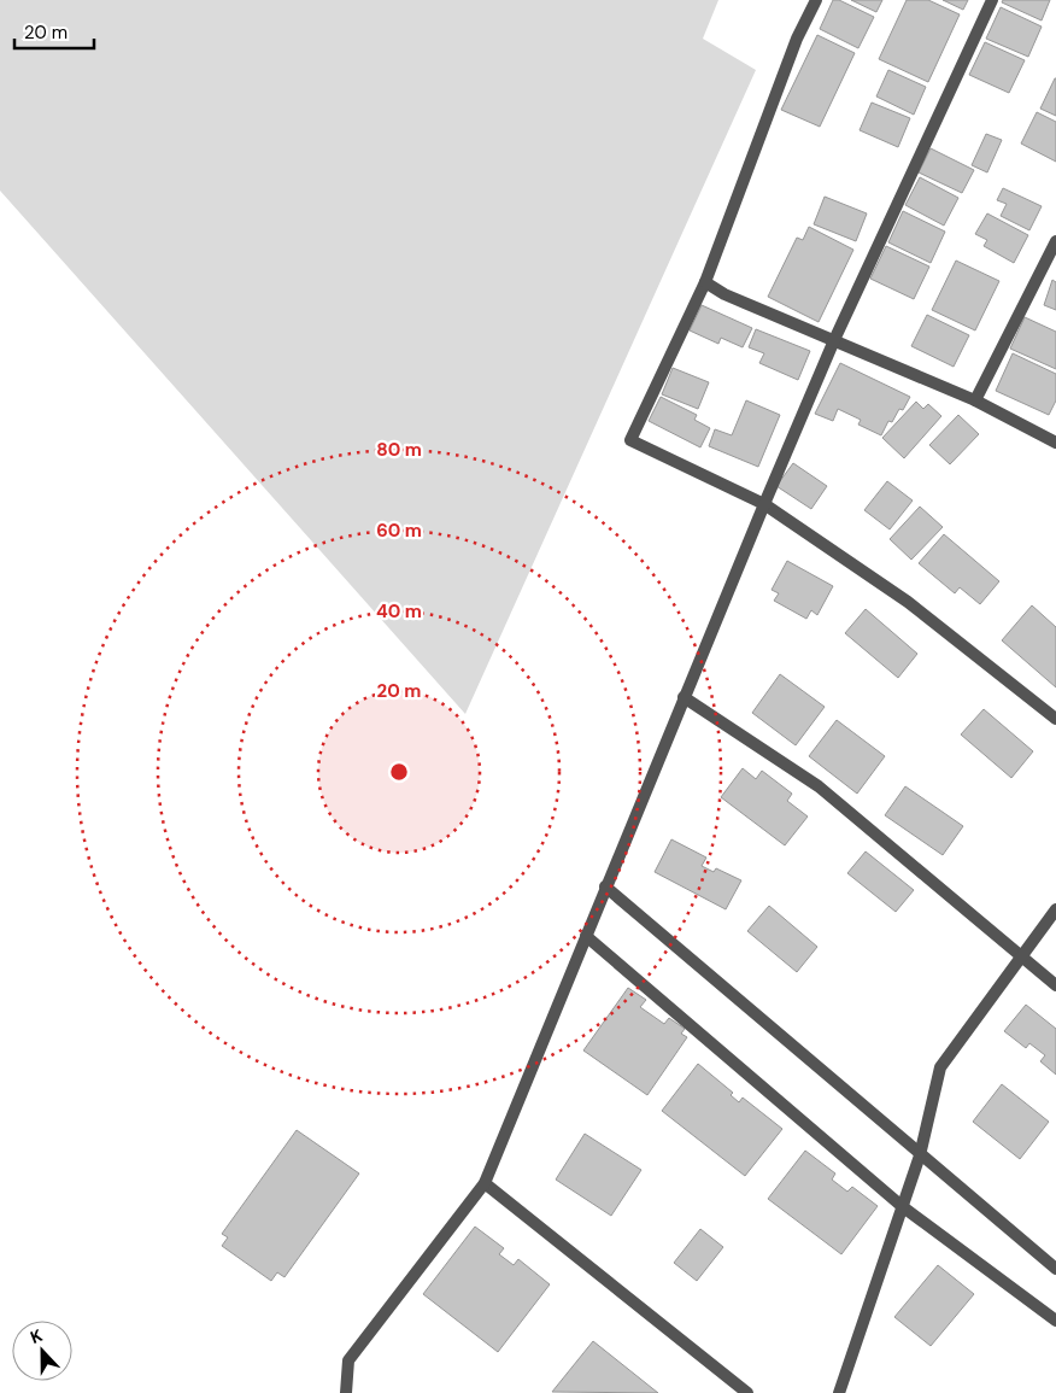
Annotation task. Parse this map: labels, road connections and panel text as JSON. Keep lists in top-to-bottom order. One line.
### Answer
{"scale_bar":"20 m","north":"top","rings":["80 m","60 m","40 m","20 m"]}
